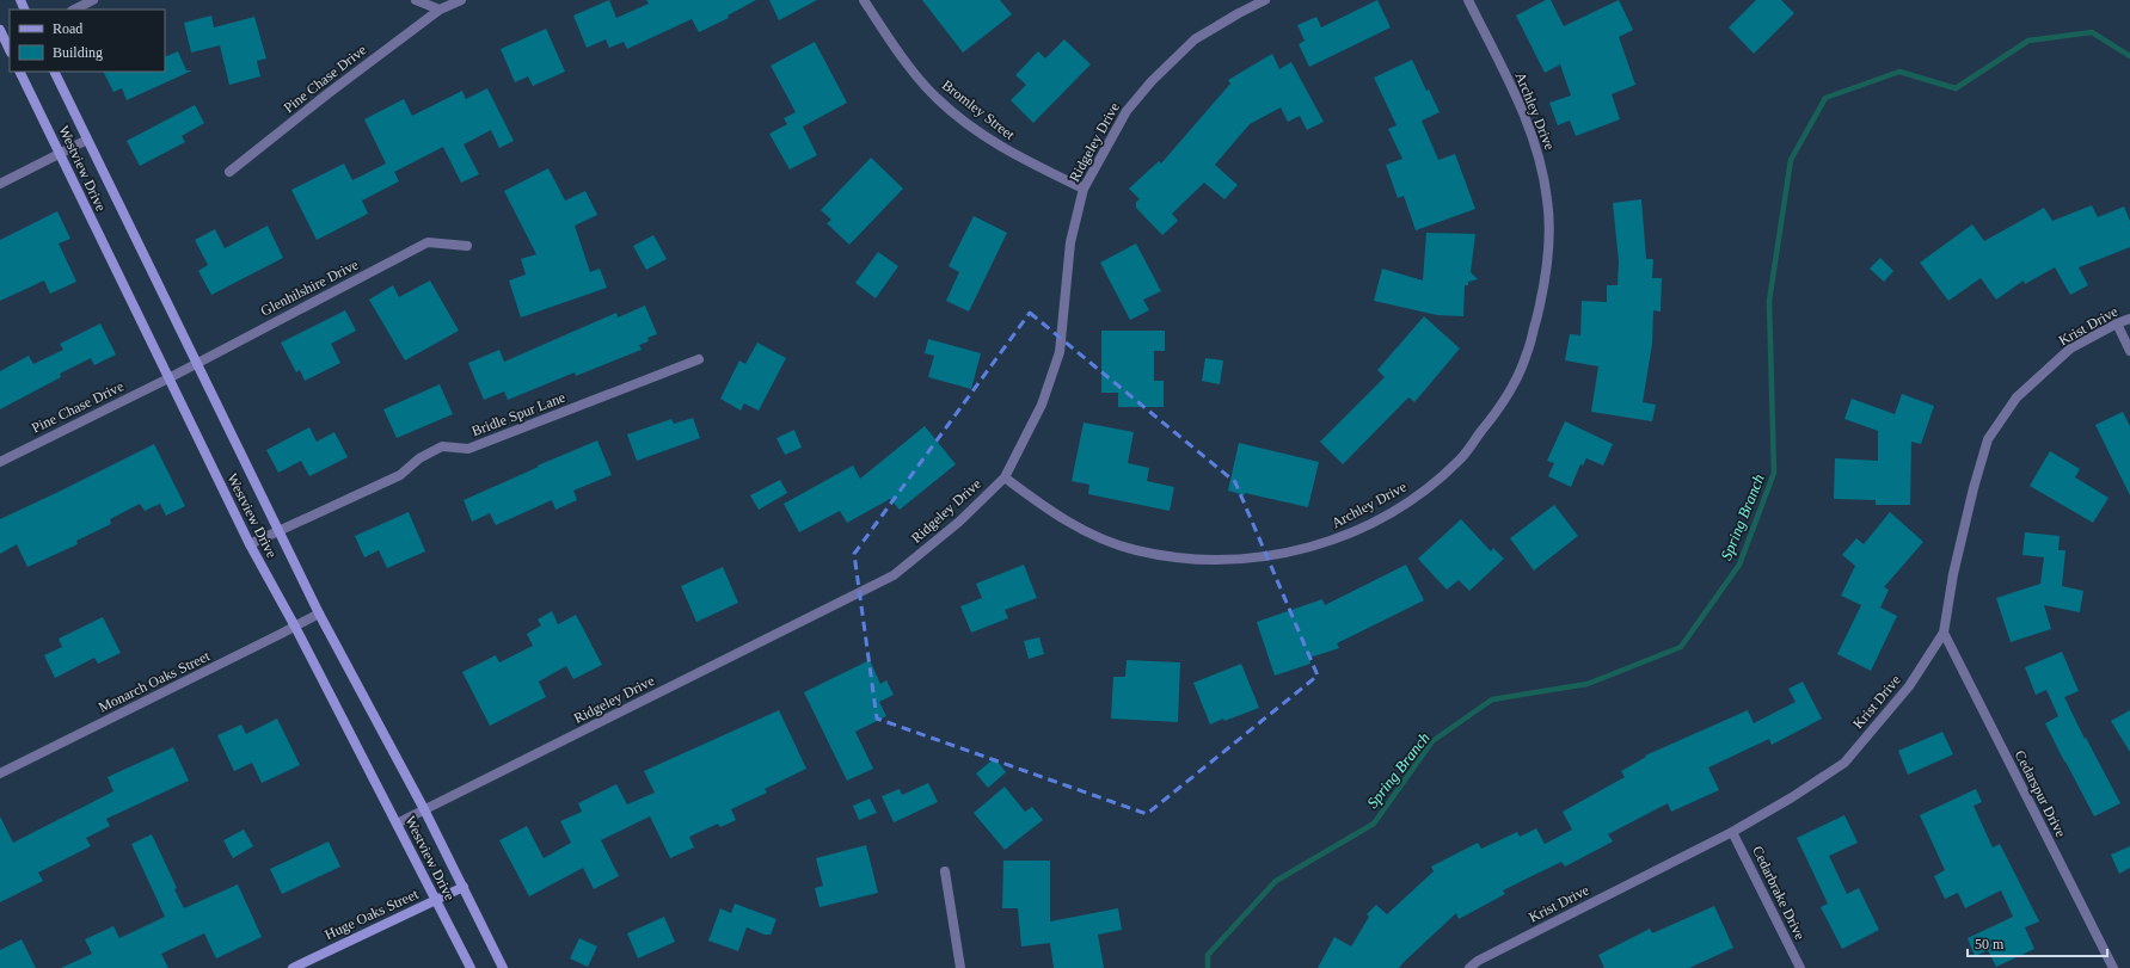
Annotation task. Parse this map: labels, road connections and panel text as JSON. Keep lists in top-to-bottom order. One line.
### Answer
{"streets":{"main road":["Westview Drive","Huge Oaks Street"],"street":["Pine Chase Drive","Bromley Street","Archley Drive","Ridgeley Drive","Glenhilshire Drive","Krist Drive","Bridle Spur Lane","Monarch Oaks Street","Cedarspur Drive","Cedarbrake Drive"]},"crossings":[["Pine Chase Drive","Westview Drive"],["Pine Chase Drive","Glenhilshire Drive"],["Bromley Street","Ridgeley Drive"],["Archley Drive","Ridgeley Drive"],["Ridgeley Drive","Westview Drive"],["Westview Drive","Glenhilshire Drive"],["Westview Drive","Bridle Spur Lane"],["Westview Drive","Monarch Oaks Street"],["Westview Drive","Huge Oaks Street"],["Krist Drive","Cedarspur Drive"],["Krist Drive","Cedarbrake Drive"]],"water":["Spring Branch"],"legend":["Road","Building"],"scale_bar":"50 m"}
